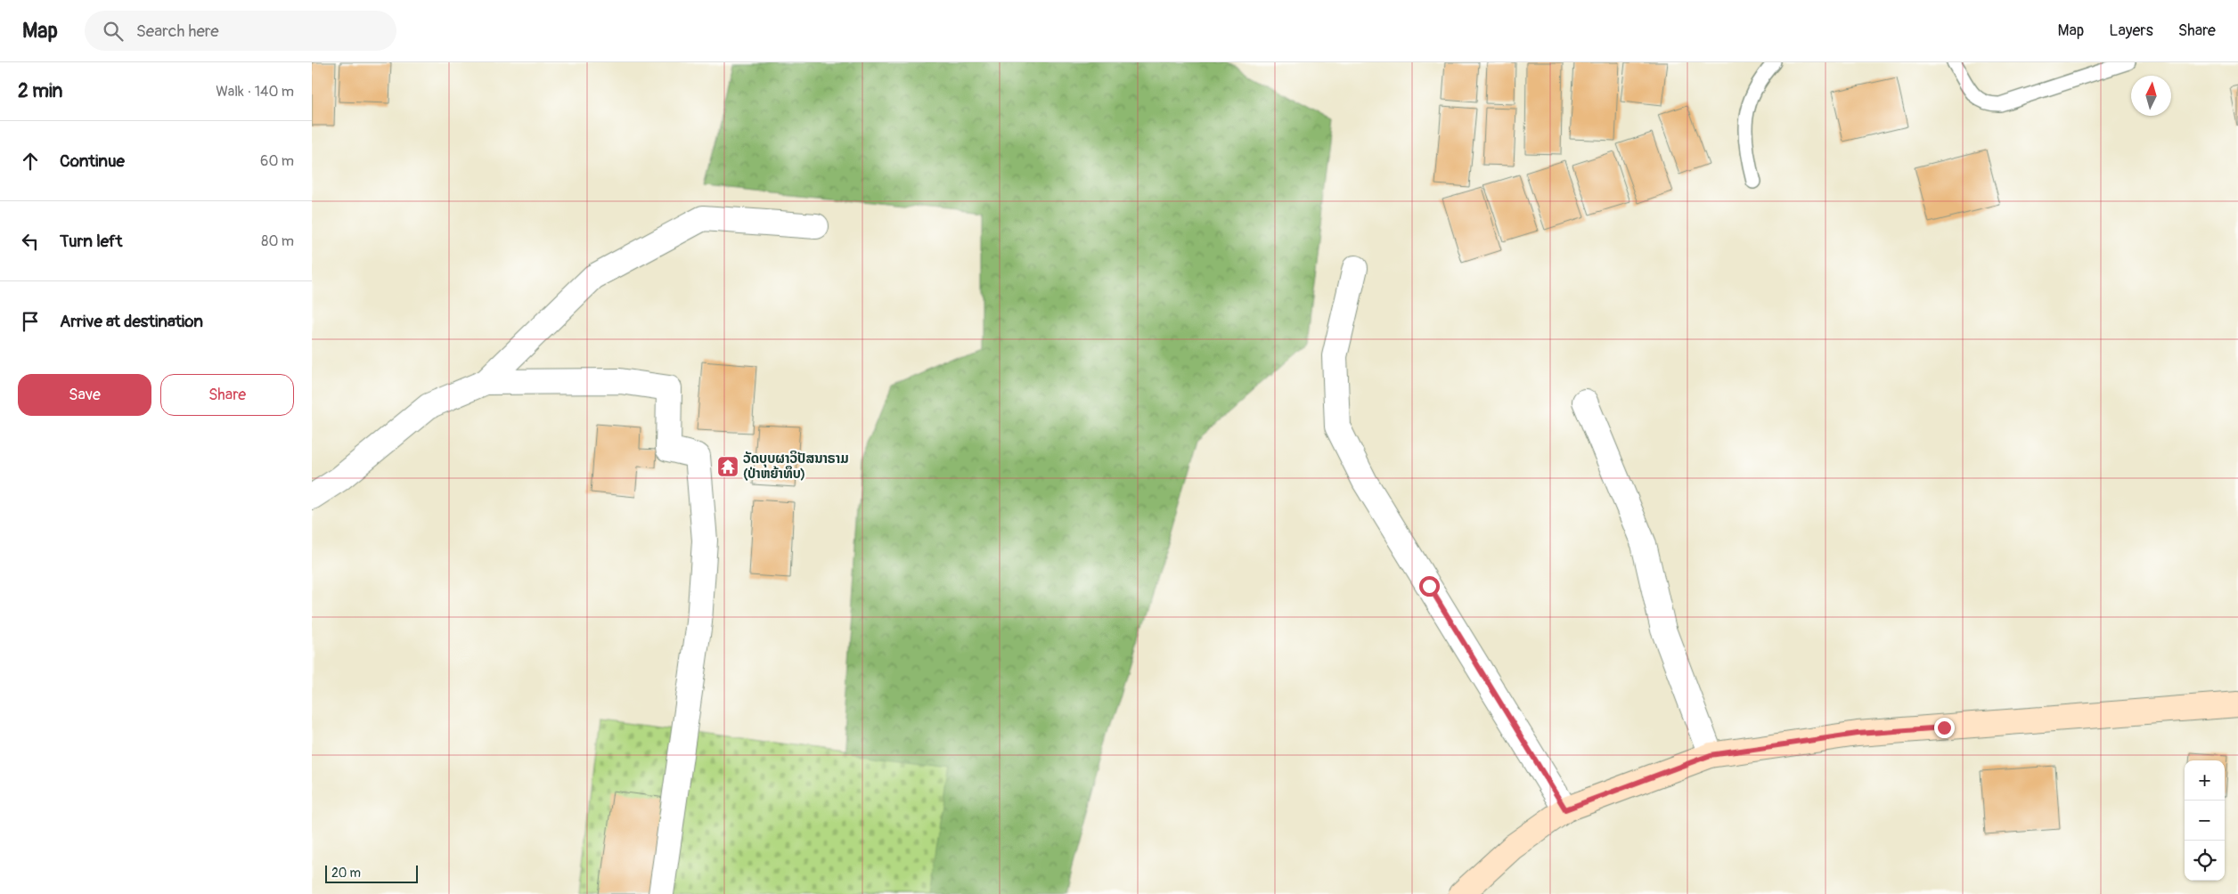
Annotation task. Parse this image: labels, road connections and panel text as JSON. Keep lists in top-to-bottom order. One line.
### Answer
{"places":{"temple":["ວັດບຸບຜາວິປັສນາຣາມ (ປ່າຫຍ້າທຶບ)"]},"scale_bar":"20 m","north":"top","page":{"header":"Map","search":"Search here","nav":["Map","Layers","Share"],"heading":["2 min","Walk · 140 m"],"list":[["Continue","60 m"],["Turn left","80 m"],"Arrive at destination"],"buttons":["Save","Share"],"map_buttons":["+","−"],"scale":"20 m"}}
